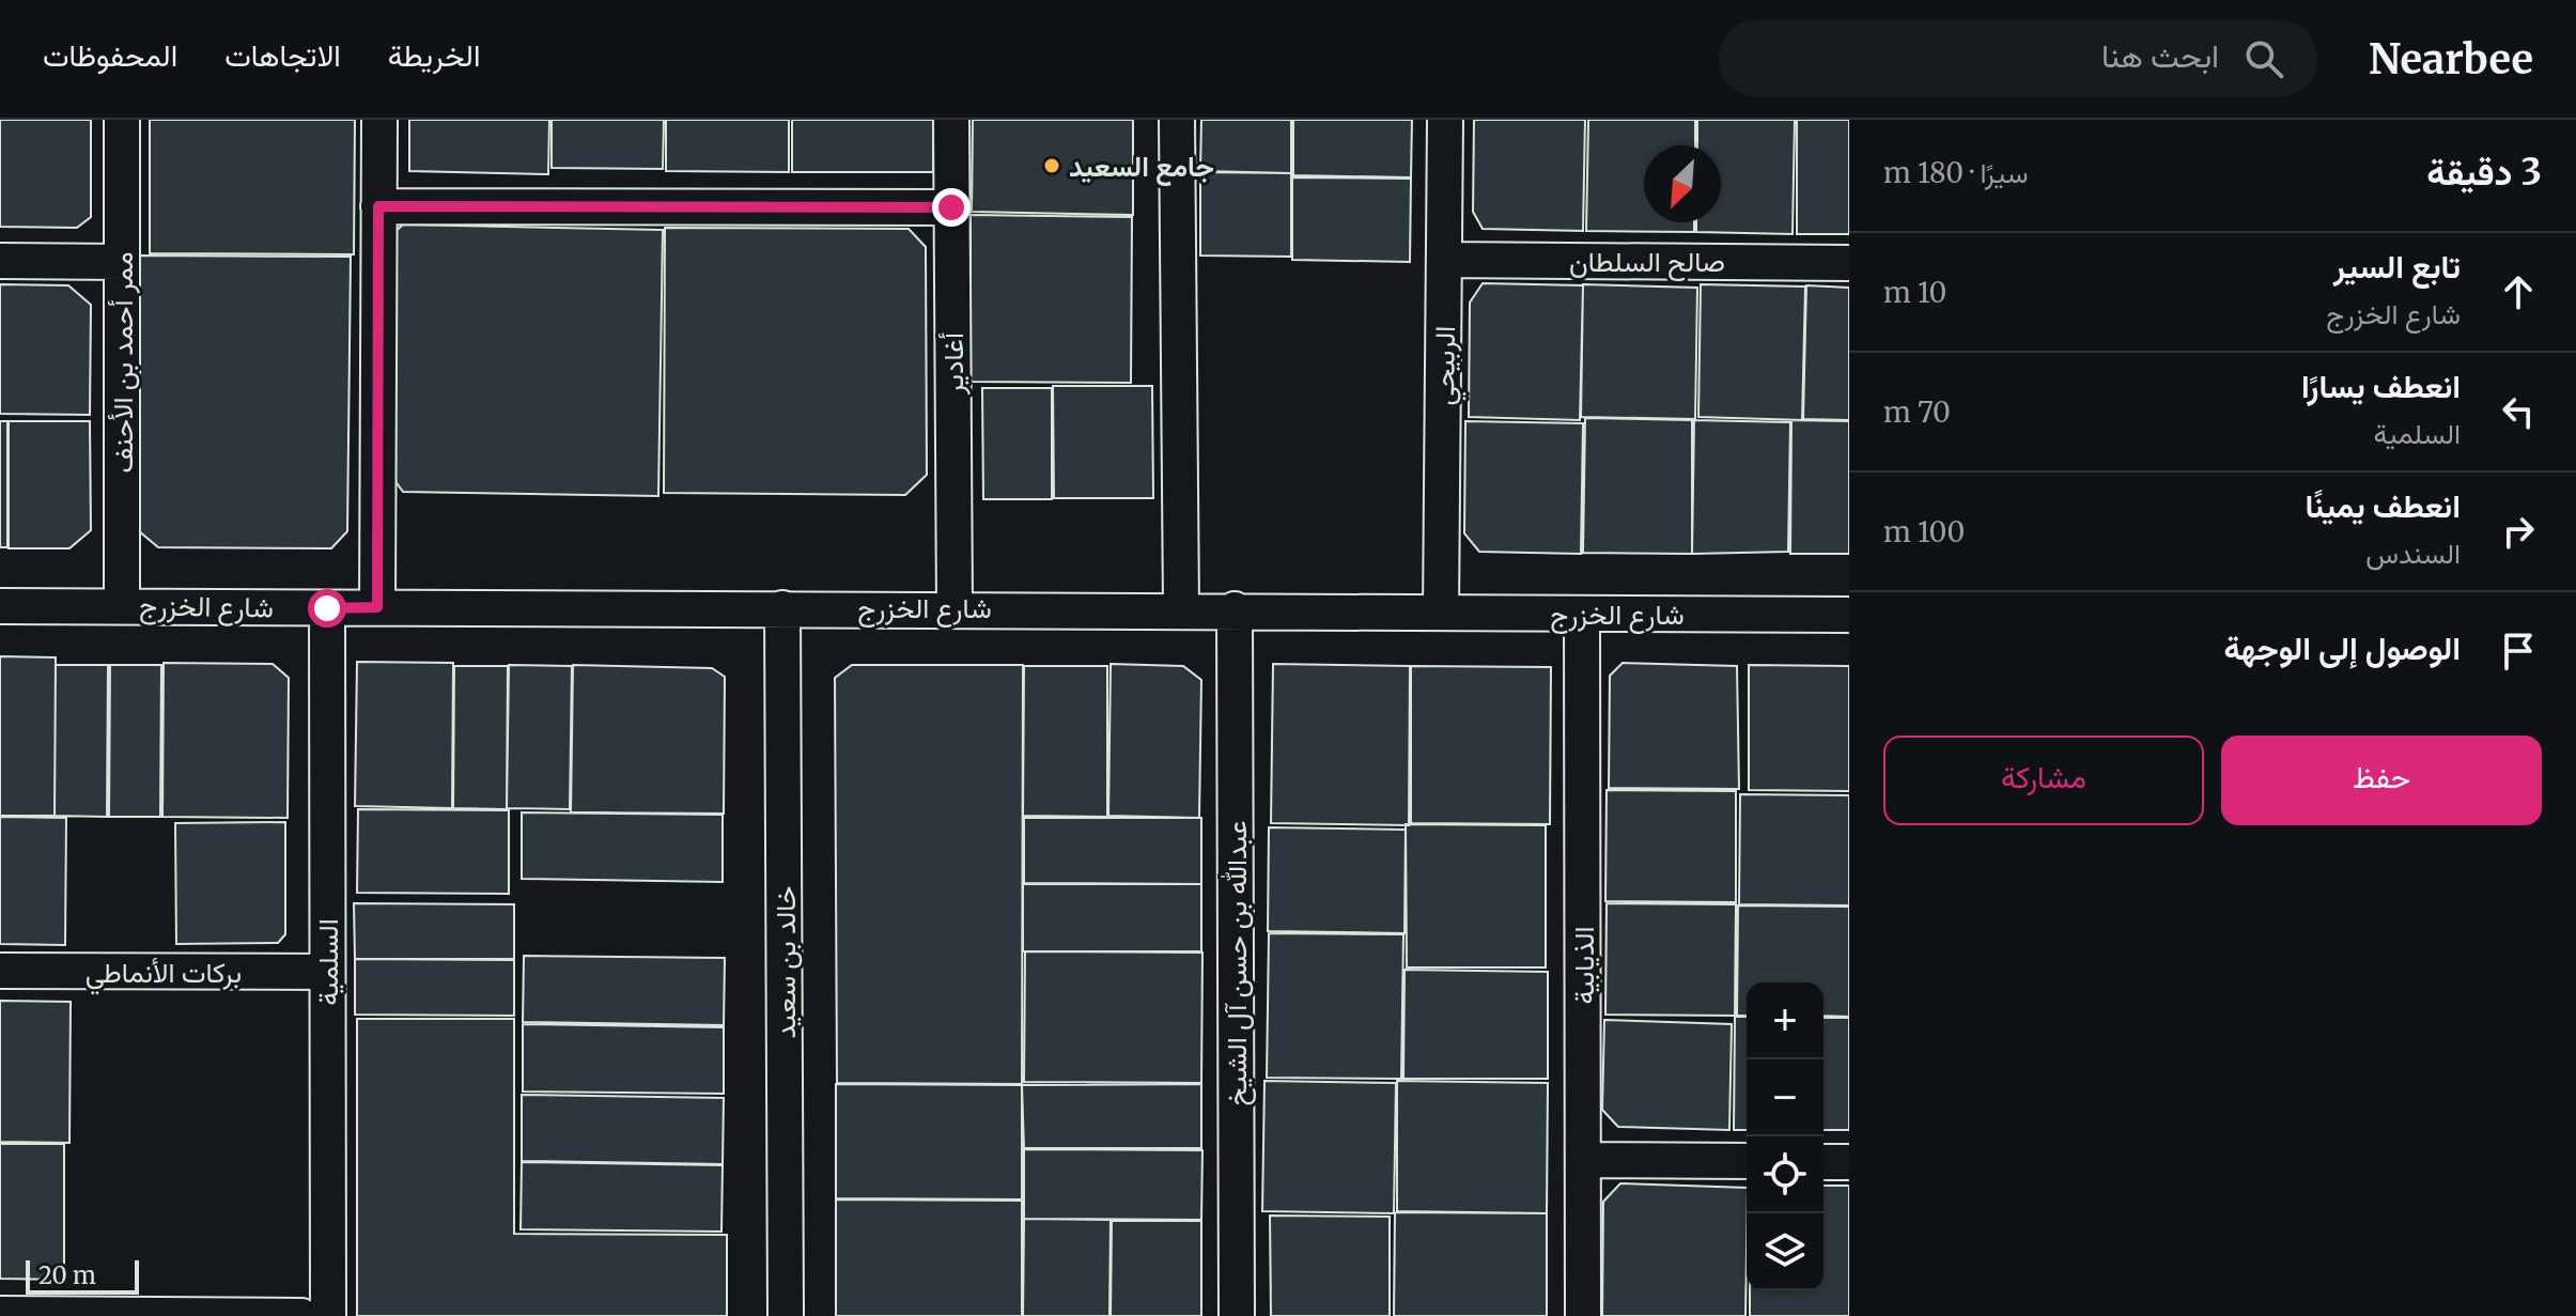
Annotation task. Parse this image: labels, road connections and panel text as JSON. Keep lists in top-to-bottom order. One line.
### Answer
{"streets":{"street":["صالح السلطان","ممر أحمد بن الأحنف","أغادير","الربيحي","شارع الخزرج","السلمية","خالد بن سعيد","عبدالله بن حسن آل الشيخ","الذيابية","بركات الأنماطي"]},"crossings":[["صالح السلطان","الربيحي"],["ممر أحمد بن الأحنف","شارع الخزرج"],["أغادير","شارع الخزرج"],["الربيحي","شارع الخزرج"],["شارع الخزرج","السلمية"],["شارع الخزرج","خالد بن سعيد"],["شارع الخزرج","عبدالله بن حسن آل الشيخ"],["شارع الخزرج","الذيابية"],["السلمية","بركات الأنماطي"]],"places":["جامع السعيد"],"scale_bar":"20 m","north":"bottom left","page":{"header":"Nearbee","search":"ابحث هنا","nav":["الخريطة","الاتجاهات","المحفوظات"],"heading":["3 دقيقة","سيرًا · 180 m"],"list":[["تابع السير","شارع الخزرج","10 m"],["انعطف يسارًا","السلمية","70 m"],["انعطف يمينًا","السندس","100 m"],"الوصول إلى الوجهة"],"buttons":["حفظ","مشاركة"],"map_buttons":["+","−"],"scale":"20 m"}}
